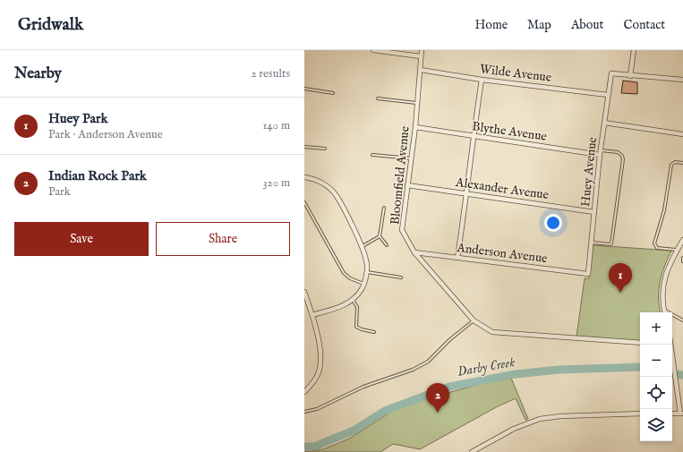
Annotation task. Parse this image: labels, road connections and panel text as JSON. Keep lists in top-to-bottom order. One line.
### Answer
{"streets":{"street":["Wilde Avenue","Blythe Avenue","Huey Avenue","Bloomfield Avenue","Alexander Avenue","Anderson Avenue"]},"crossings":[["Wilde Avenue","Huey Avenue"],["Wilde Avenue","Bloomfield Avenue"],["Blythe Avenue","Huey Avenue"],["Blythe Avenue","Bloomfield Avenue"],["Huey Avenue","Alexander Avenue"],["Huey Avenue","Anderson Avenue"],["Bloomfield Avenue","Alexander Avenue"],["Bloomfield Avenue","Anderson Avenue"]],"water":["Darby Creek"],"page":{"header":"Gridwalk","nav":["Home","Map","About","Contact"],"heading":["Nearby","2 results"],"list":[{"mark":"1","name":"Huey Park","note":"Park · Anderson Avenue","value":"140 m"},{"mark":"2","name":"Indian Rock Park","note":"Park","value":"320 m"}],"buttons":["Save","Share"],"pins":["1","2"],"map_buttons":["+","−"]}}
